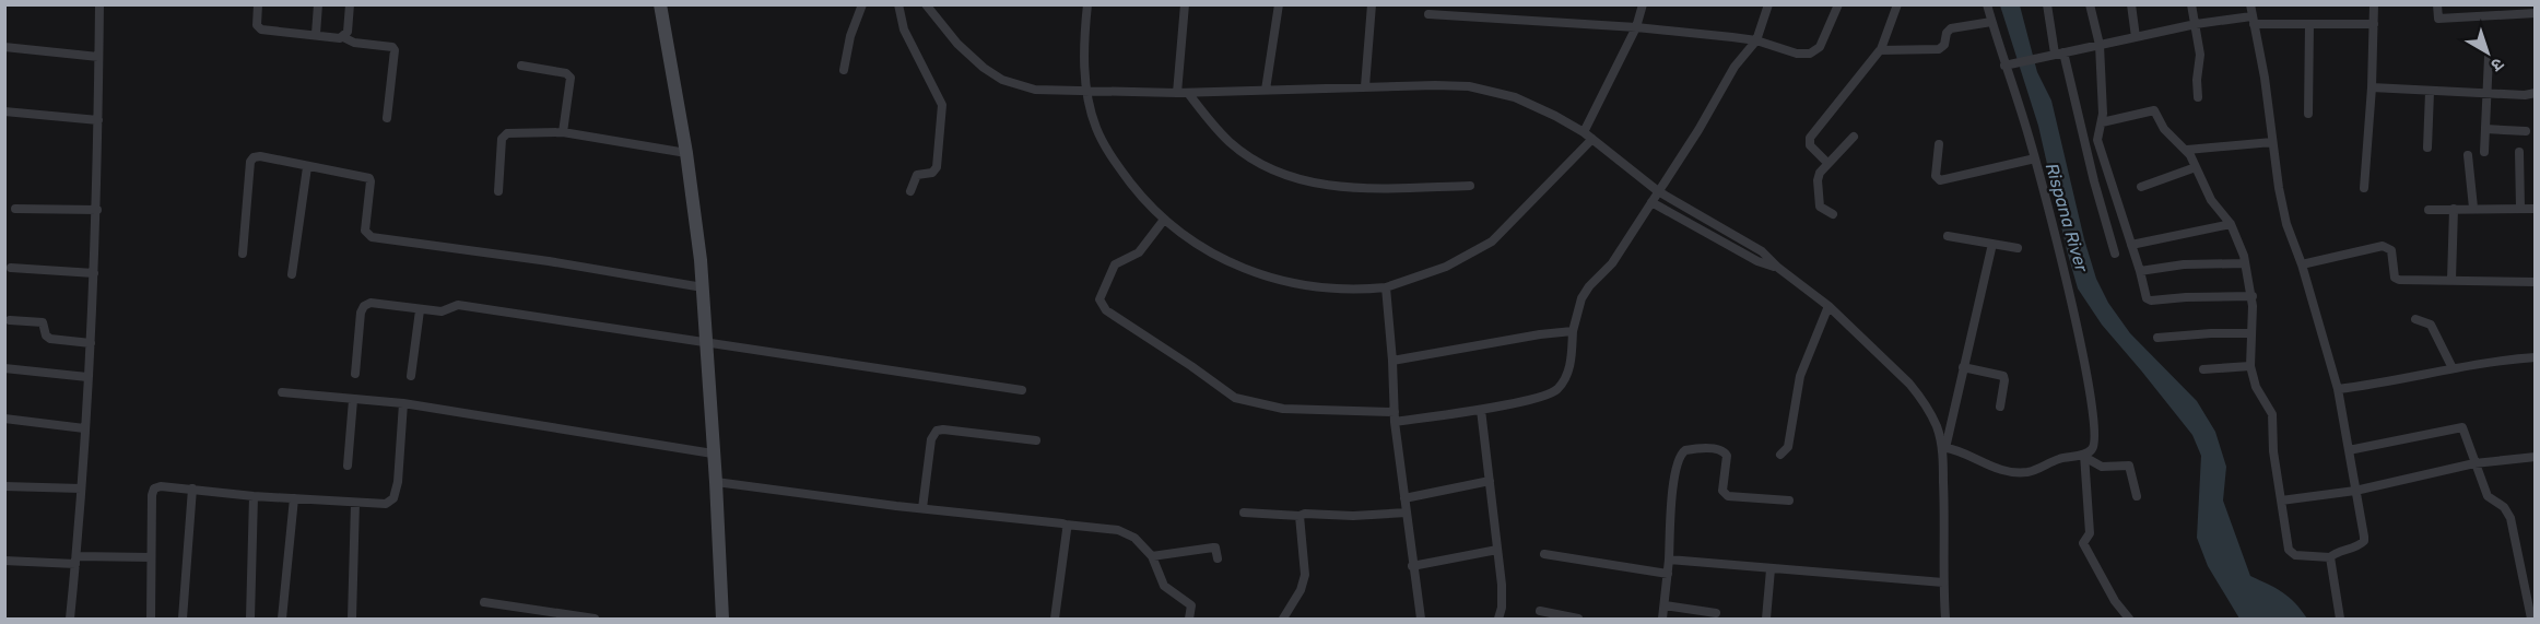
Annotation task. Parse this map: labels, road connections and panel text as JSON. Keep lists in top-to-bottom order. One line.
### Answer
{"water":["Rispana River"],"north":"bottom right"}
